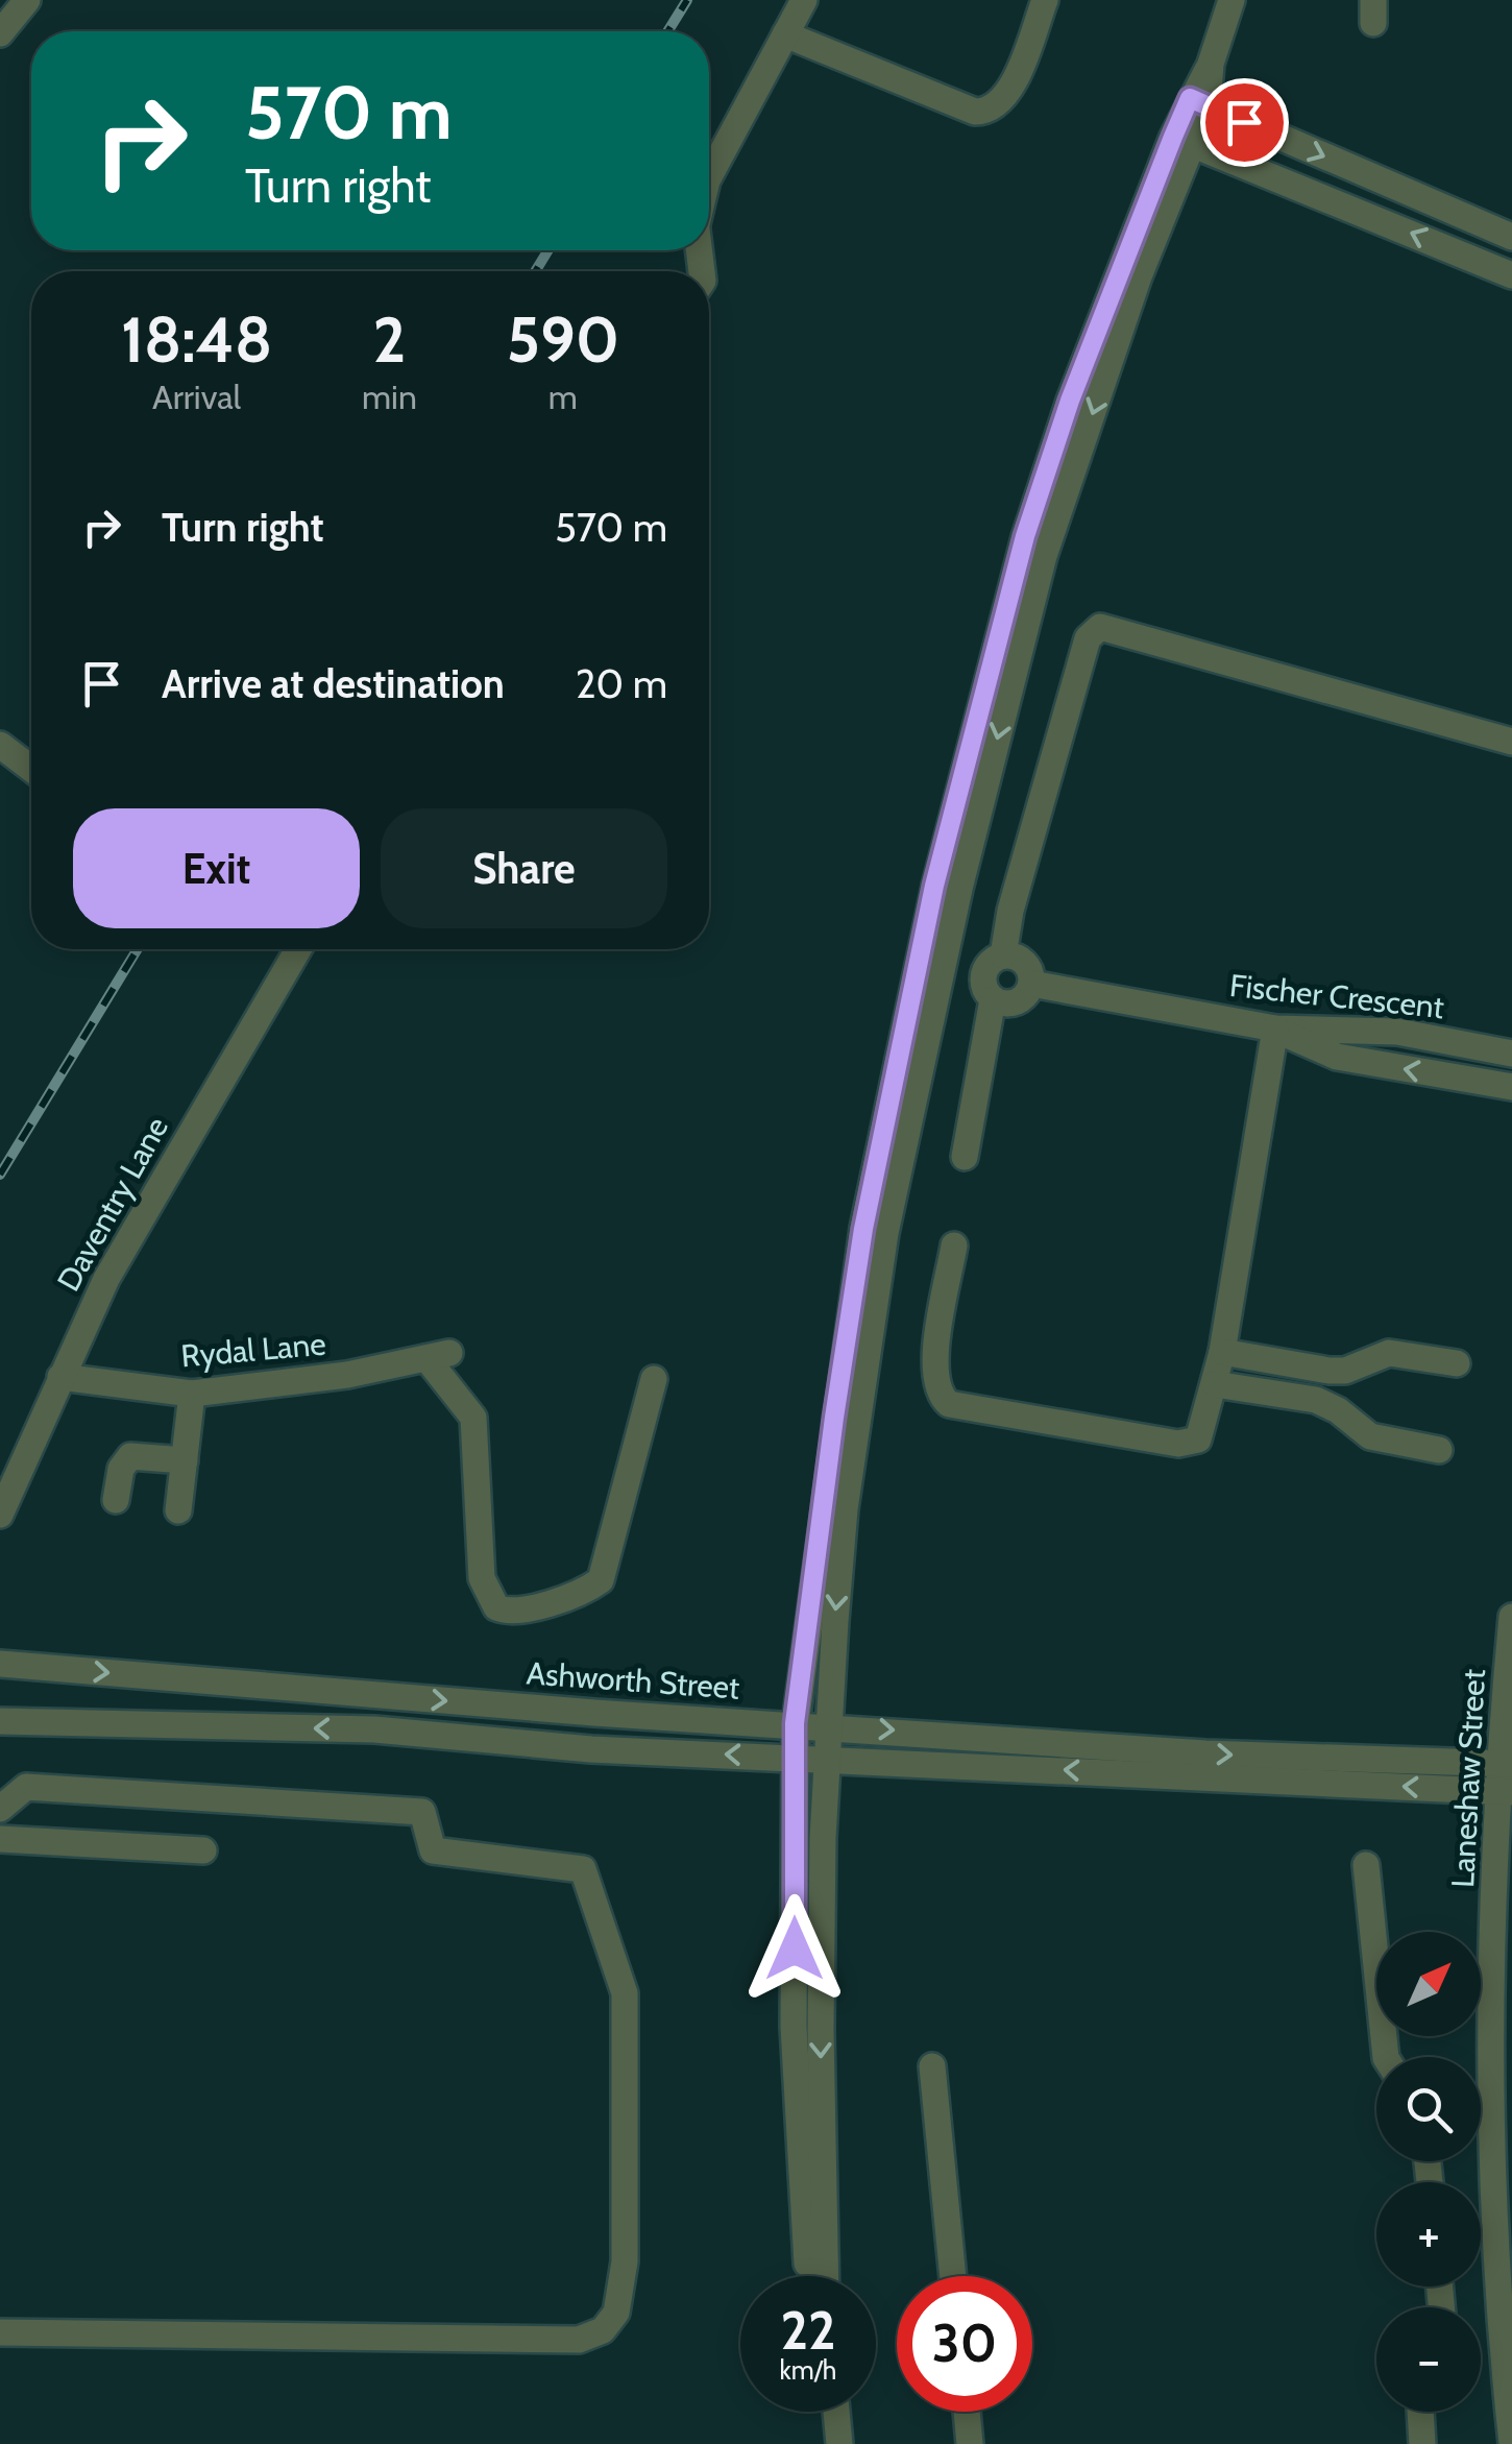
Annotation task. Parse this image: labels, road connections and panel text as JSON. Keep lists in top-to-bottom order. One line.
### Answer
{"streets":{"street":["Fischer Crescent","Daventry Lane","Rydal Lane","Ashworth Street","Laneshaw Street"]},"crossings":[["Daventry Lane","Rydal Lane"],["Ashworth Street","Laneshaw Street"]],"north":"top right","page":{"turn":["570 m","Turn right"],"eta":["18:48","Arrival","2","min","590","m"],"list":[{"name":"Turn right","value":"570 m"},{"name":"Arrive at destination","value":"20 m"}],"buttons":["Exit","Share"],"map_buttons":["+","−"],"speed":"22 km/h","limit":"30"}}
